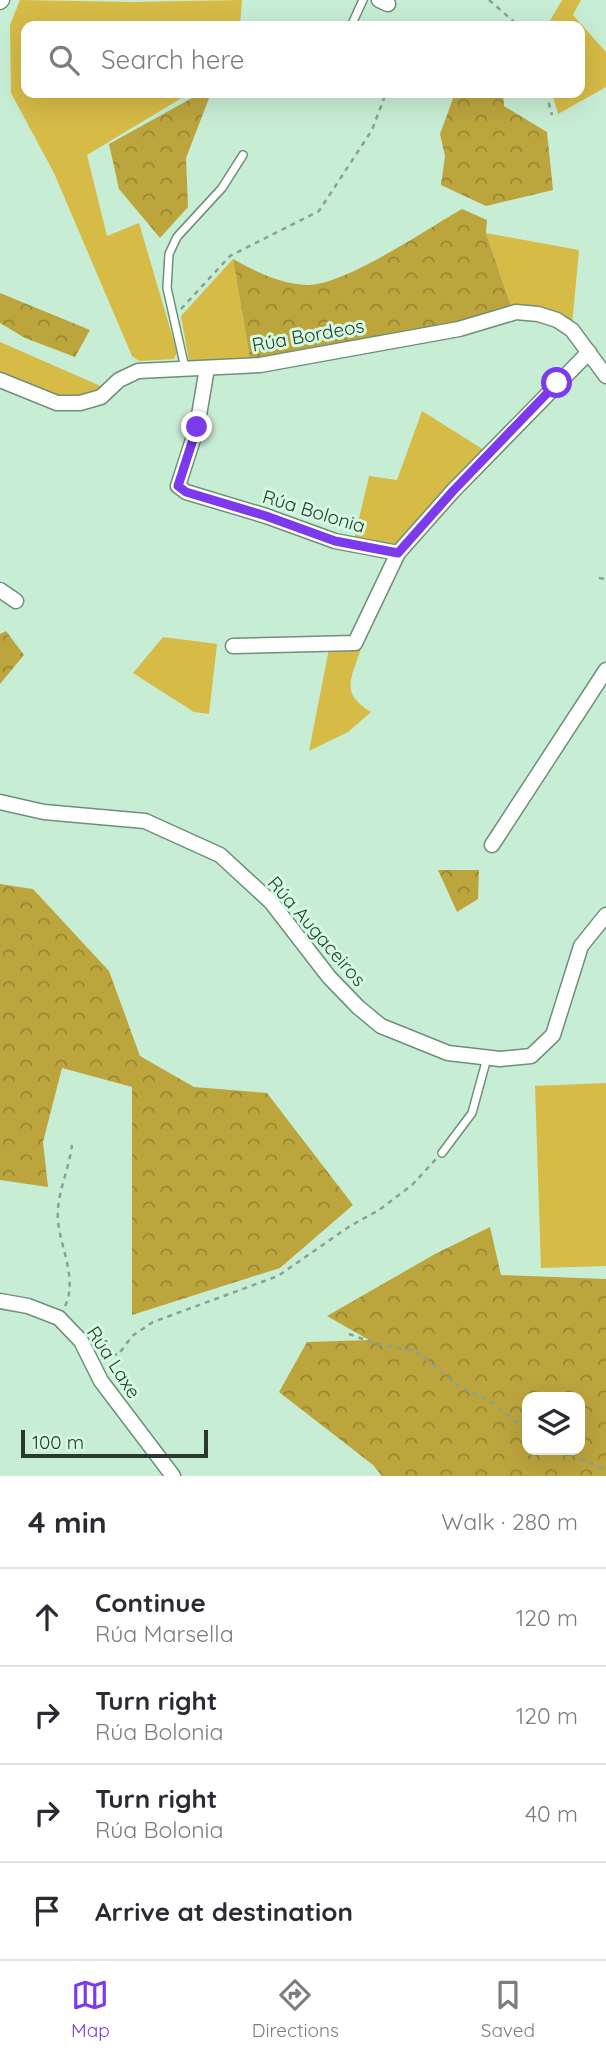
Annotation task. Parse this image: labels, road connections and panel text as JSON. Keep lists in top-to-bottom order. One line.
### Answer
{"streets":{"street":["Rúa Bordeos","Rúa Bolonia","Rúa Augaceiros","Rúa Laxe"]},"crossings":[["Rúa Bordeos","Rúa Bolonia"]],"scale_bar":"100 m","page":{"search":"Search here","scale":"100 m","heading":["4 min","Walk · 280 m"],"list":[["Continue","Rúa Marsella","120 m"],["Turn right","Rúa Bolonia","120 m"],["Turn right","Rúa Bolonia","40 m"],"Arrive at destination"],"nav":["Map","Directions","Saved"]}}
